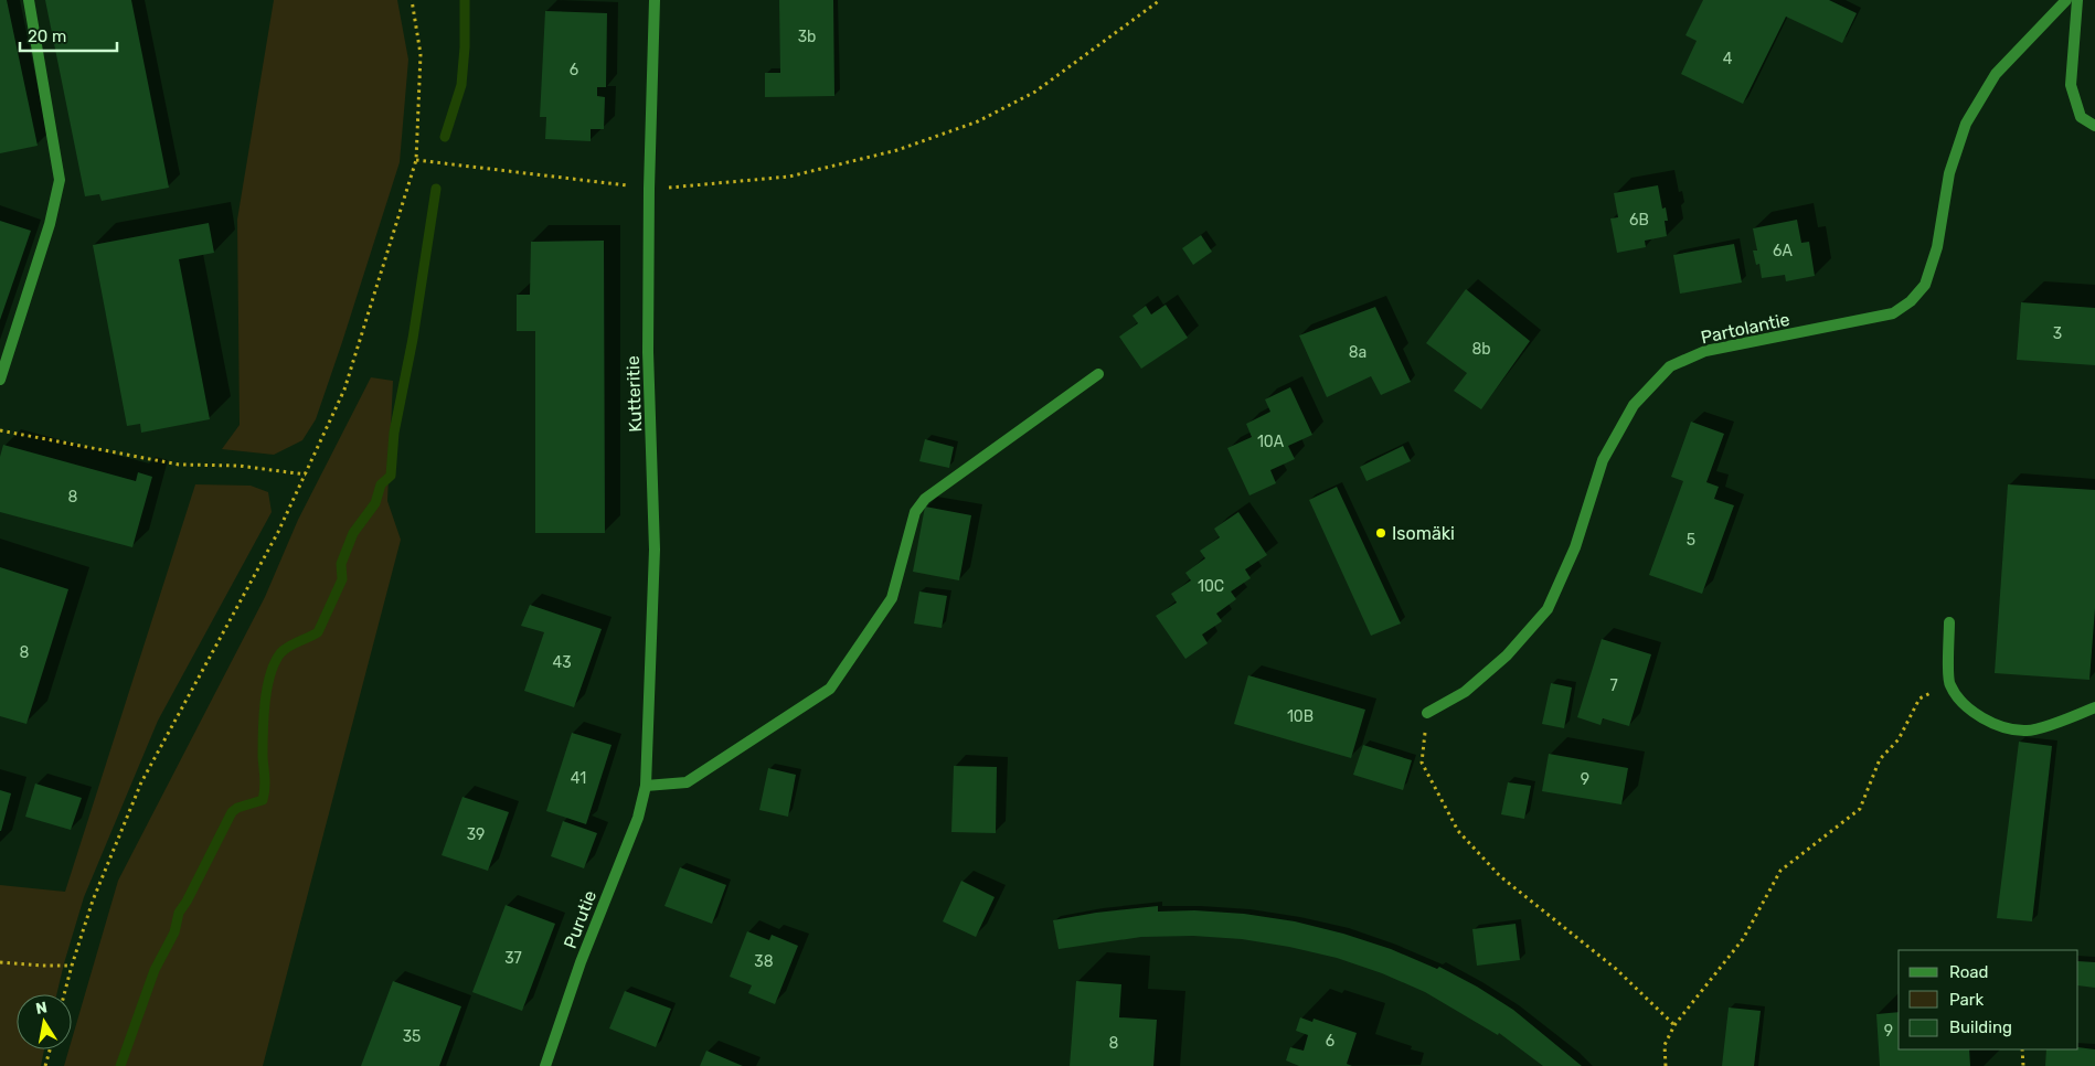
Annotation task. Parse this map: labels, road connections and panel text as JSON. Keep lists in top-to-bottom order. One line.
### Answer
{"streets":{"street":["Partolantie","Kutteritie","Purutie"]},"crossings":[["Kutteritie","Purutie"]],"places":["Isomäki"],"house_numbers":["3b","4","6","6B","6A","3","8b","8a","10A","8","5","10C","8","43","7","10B","41","9","39","37","38","9","35","6","8"],"legend":["Road","Park","Building"],"scale_bar":"20 m","north":"top"}
